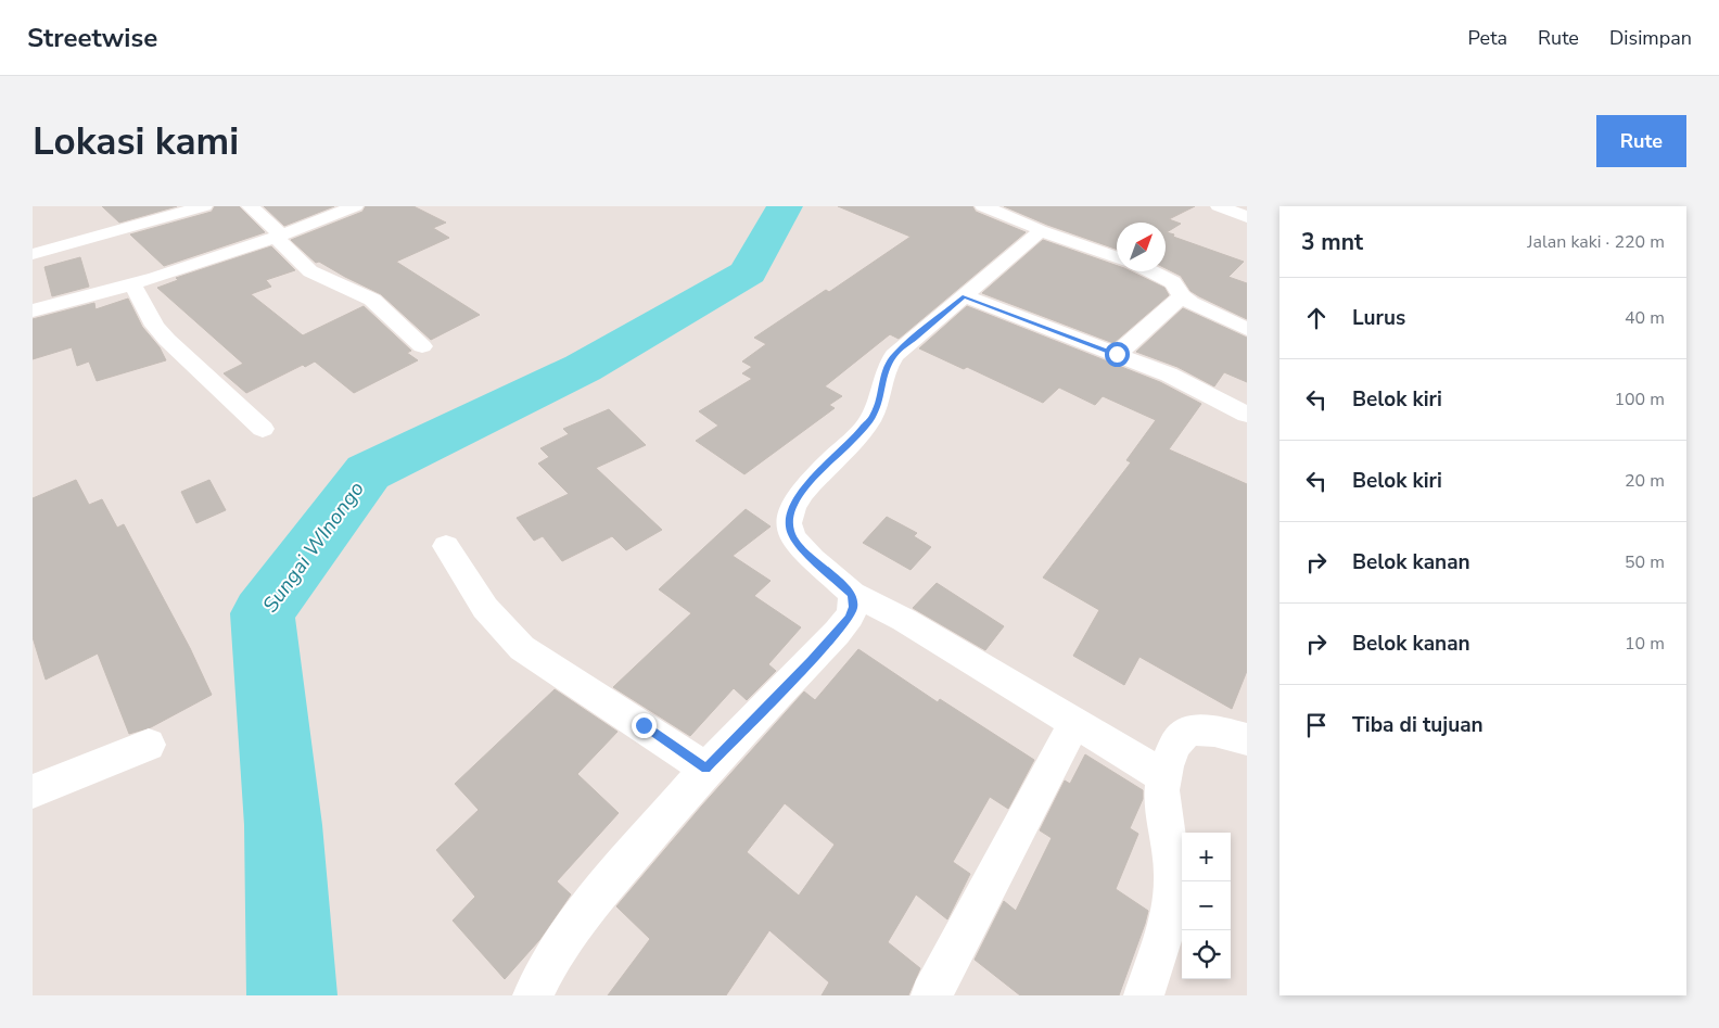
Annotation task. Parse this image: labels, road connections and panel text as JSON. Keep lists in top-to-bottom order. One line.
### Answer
{"water":["Sungai WInongo"],"north":"top right","page":{"header":"Streetwise","nav":["Peta","Rute","Disimpan"],"buttons":"Rute","title":"Lokasi kami","heading":["3 mnt","Jalan kaki · 220 m"],"list":[["Lurus","40 m"],["Belok kiri","100 m"],["Belok kiri","20 m"],["Belok kanan","50 m"],["Belok kanan","10 m"],"Tiba di tujuan"],"map_buttons":["+","−"]}}
